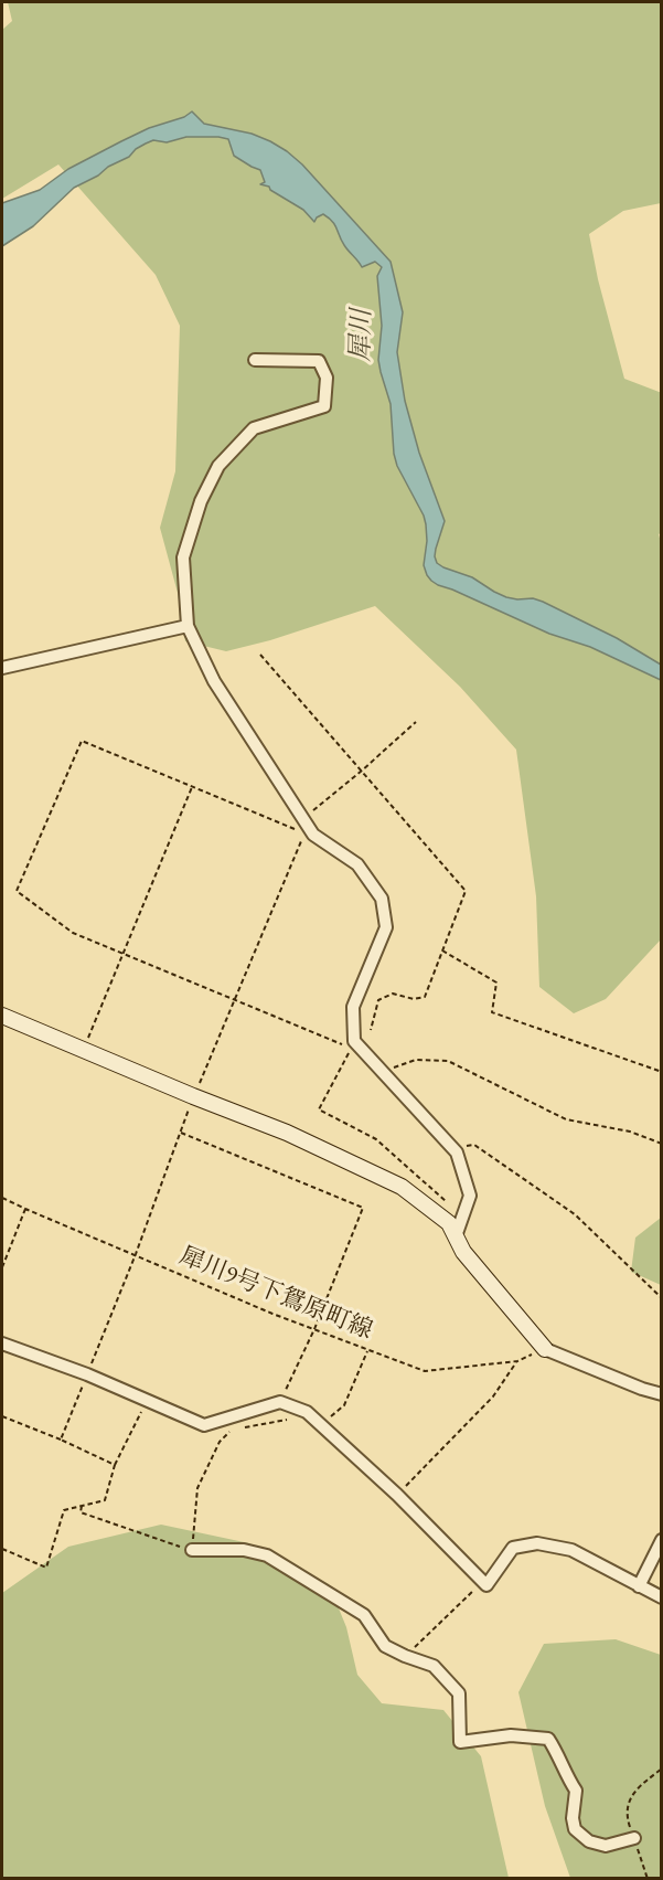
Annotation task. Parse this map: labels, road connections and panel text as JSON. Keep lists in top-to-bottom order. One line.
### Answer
{"streets":{"path":["犀川9号下鴛原町線"]},"water":["犀川"]}
